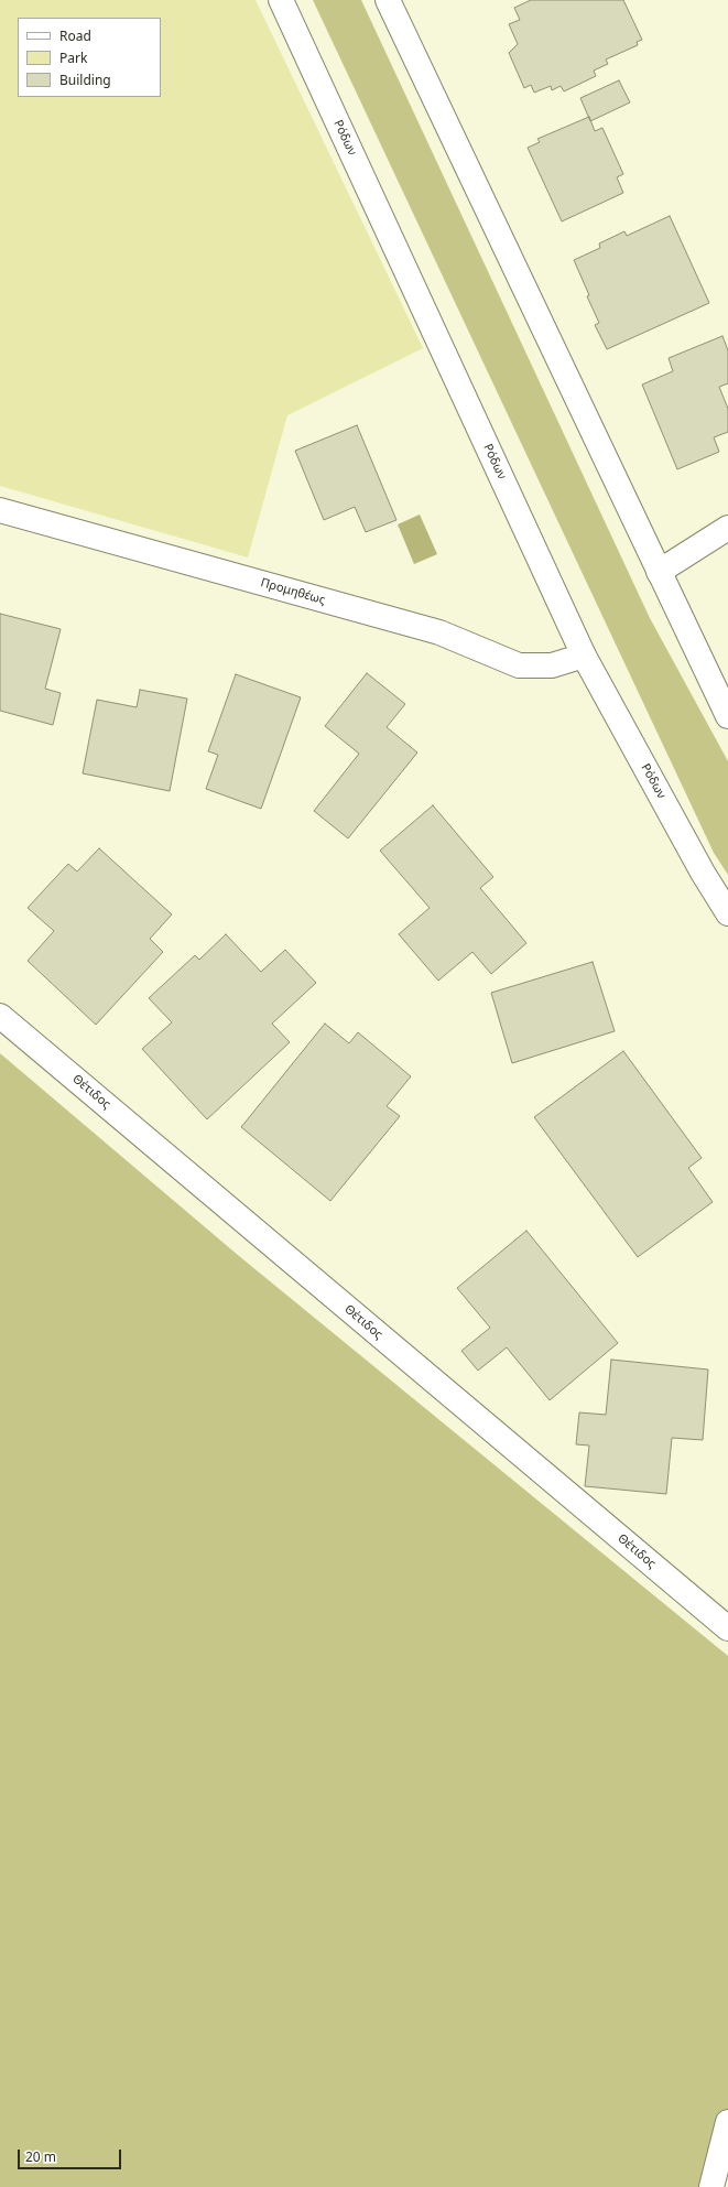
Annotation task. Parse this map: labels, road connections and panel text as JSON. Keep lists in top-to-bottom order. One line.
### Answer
{"streets":{"street":["Ρόδων","Προμηθέως","Θέτιδος"]},"crossings":[["Ρόδων","Προμηθέως"]],"legend":["Road","Park","Building"],"scale_bar":"20 m"}
